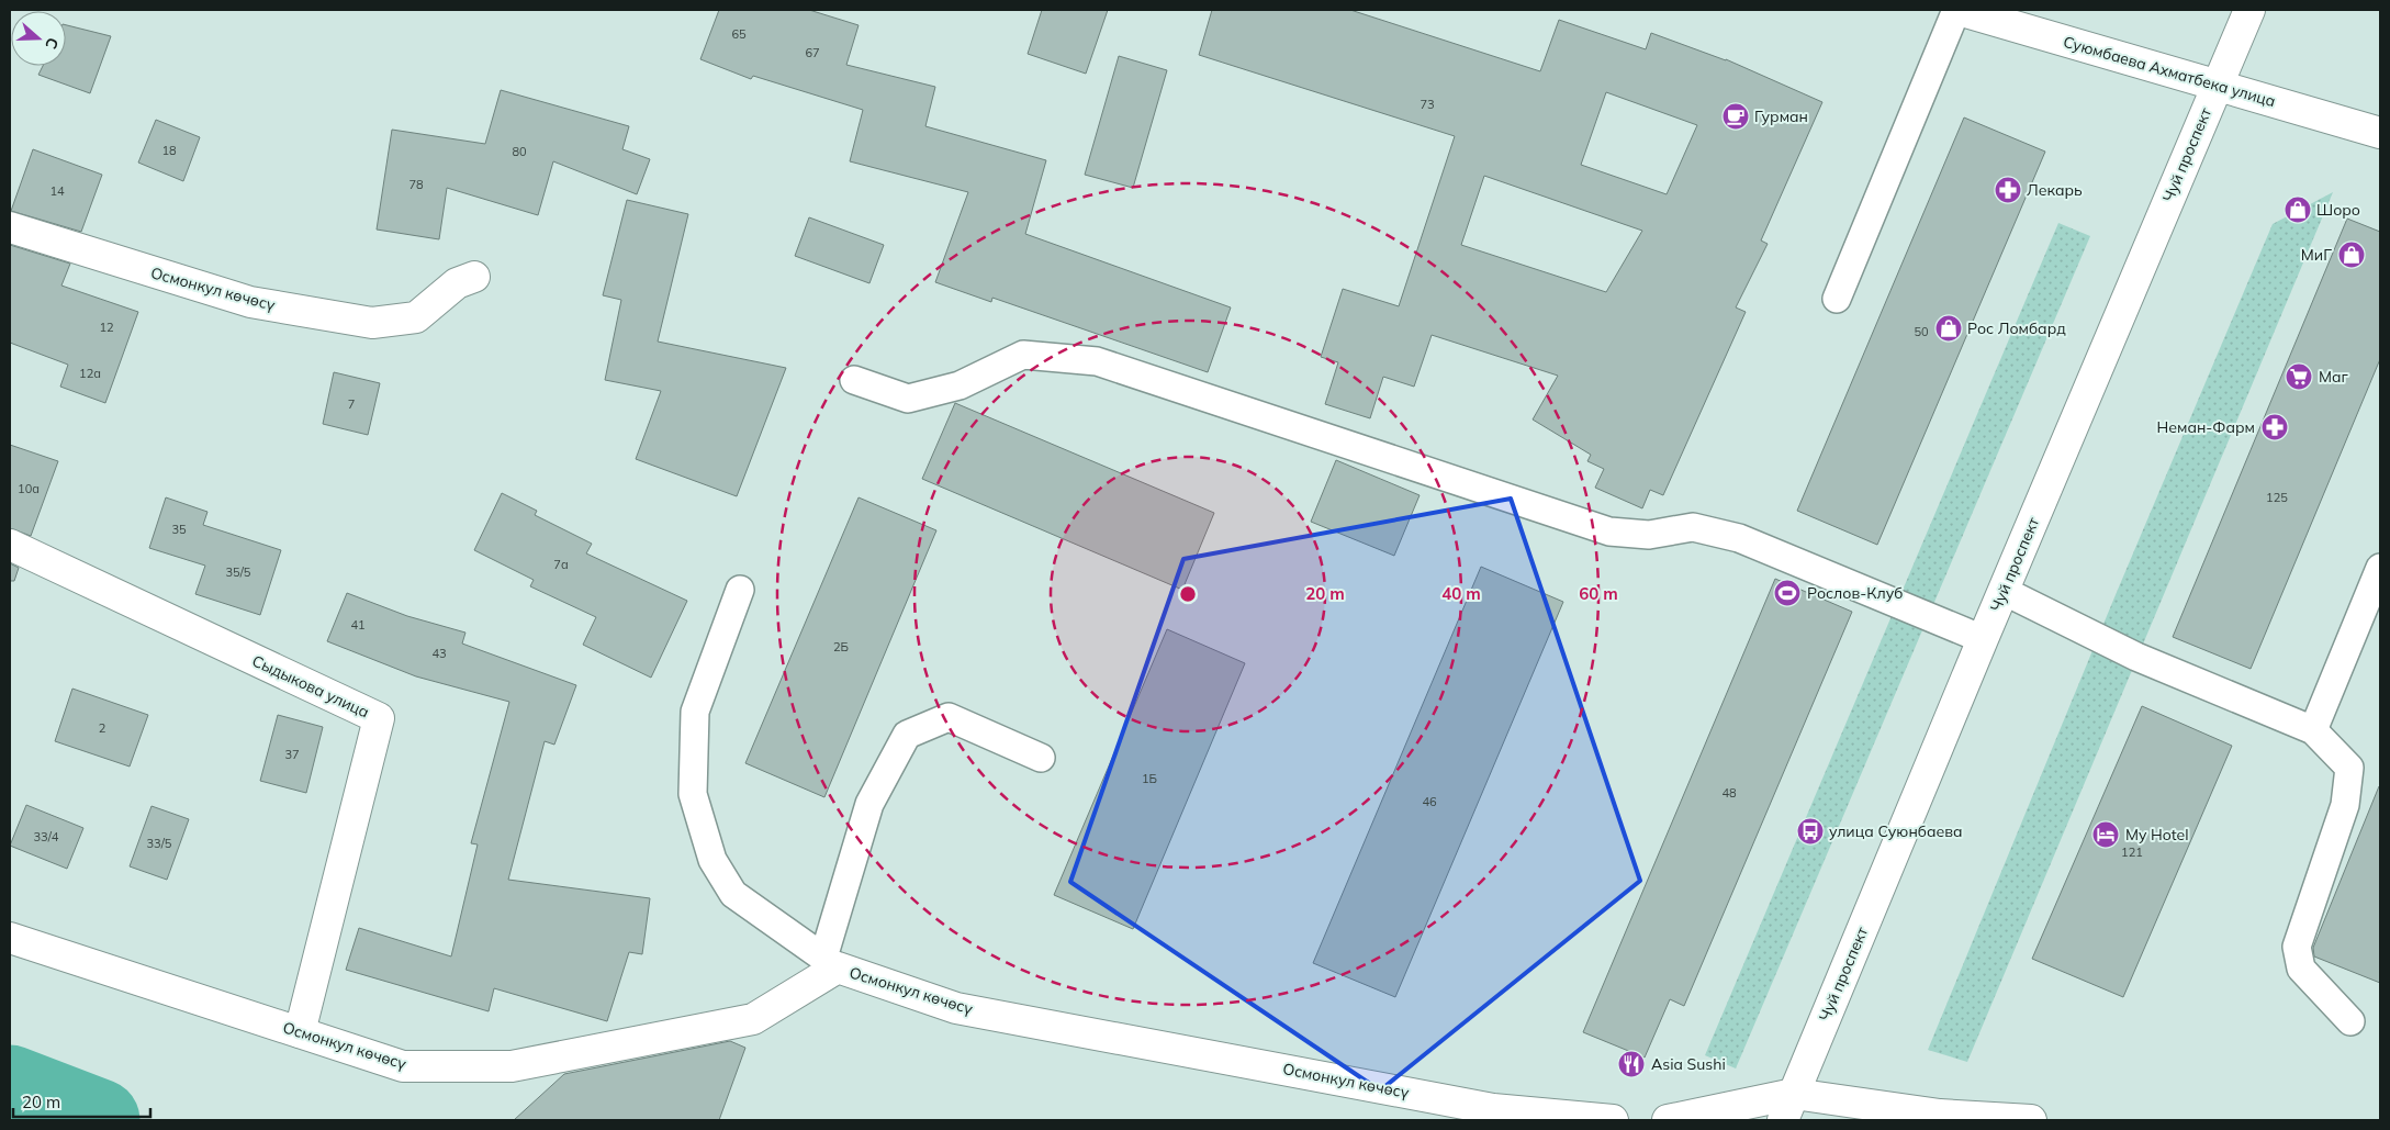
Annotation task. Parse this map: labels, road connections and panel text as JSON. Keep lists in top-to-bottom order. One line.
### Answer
{"streets":{"street":["Суюмбаева Ахматбека улица","Чуй проспект","Осмонкул көчөсү","Сыдыкова улица"]},"crossings":[["Суюмбаева Ахматбека улица","Чуй проспект"],["Осмонкул көчөсү","Сыдыкова улица"]],"places":{"cafe":["Гурман"],"pharmacy":["Лекарь","Неман-Фарм"],"shop":["Шоро","МиГ","Рос Ломбард"],"supermarket":["Маг"],"sports":["Рослов-Клуб"],"bus stop":["улица Суюнбаева"],"hotel":["My Hotel"],"restaurant":["Asia Sushi"]},"house_numbers":["65","67","73","18","80","78","14","12","50","12а","7","10а","125","35","7а","35/5","41","2Б","43","2","37","1Б","48","46","33/4","33/5","121"],"scale_bar":"20 m","north":"right","rings":["20 m","40 m","60 m"]}
